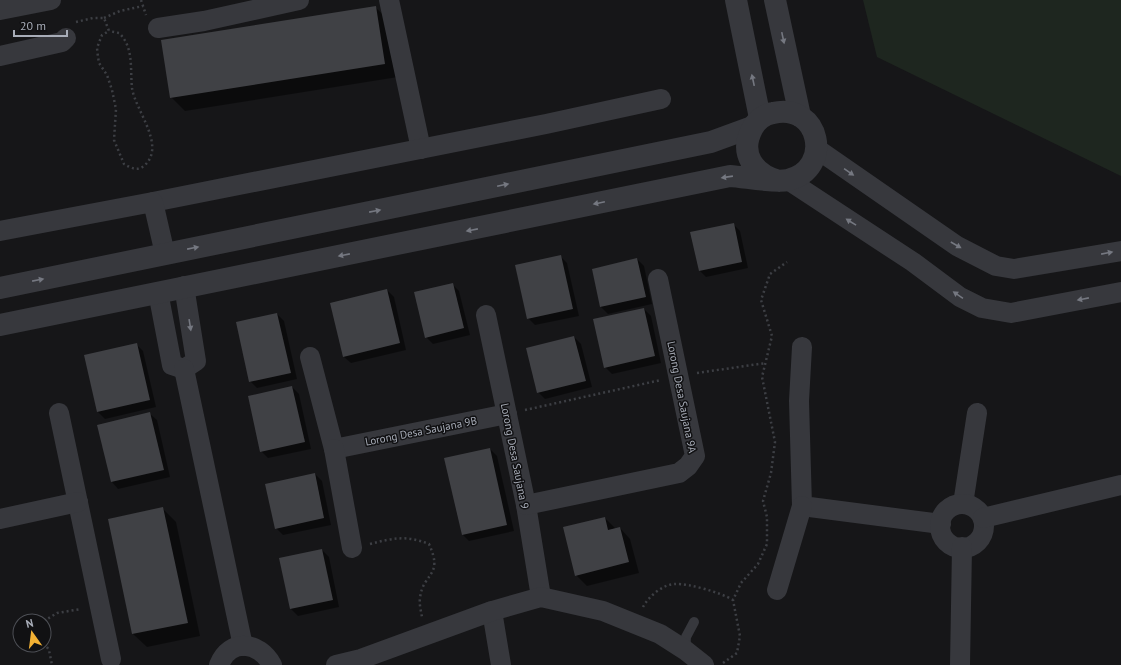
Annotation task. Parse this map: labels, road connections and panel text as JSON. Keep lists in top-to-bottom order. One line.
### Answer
{"streets":{"street":["Lorong Desa Saujana 9A","Lorong Desa Saujana 9B","Lorong Desa Saujana 9"]},"crossings":[["Lorong Desa Saujana 9A","Lorong Desa Saujana 9"],["Lorong Desa Saujana 9B","Lorong Desa Saujana 9"]],"scale_bar":"20 m","north":"top"}
